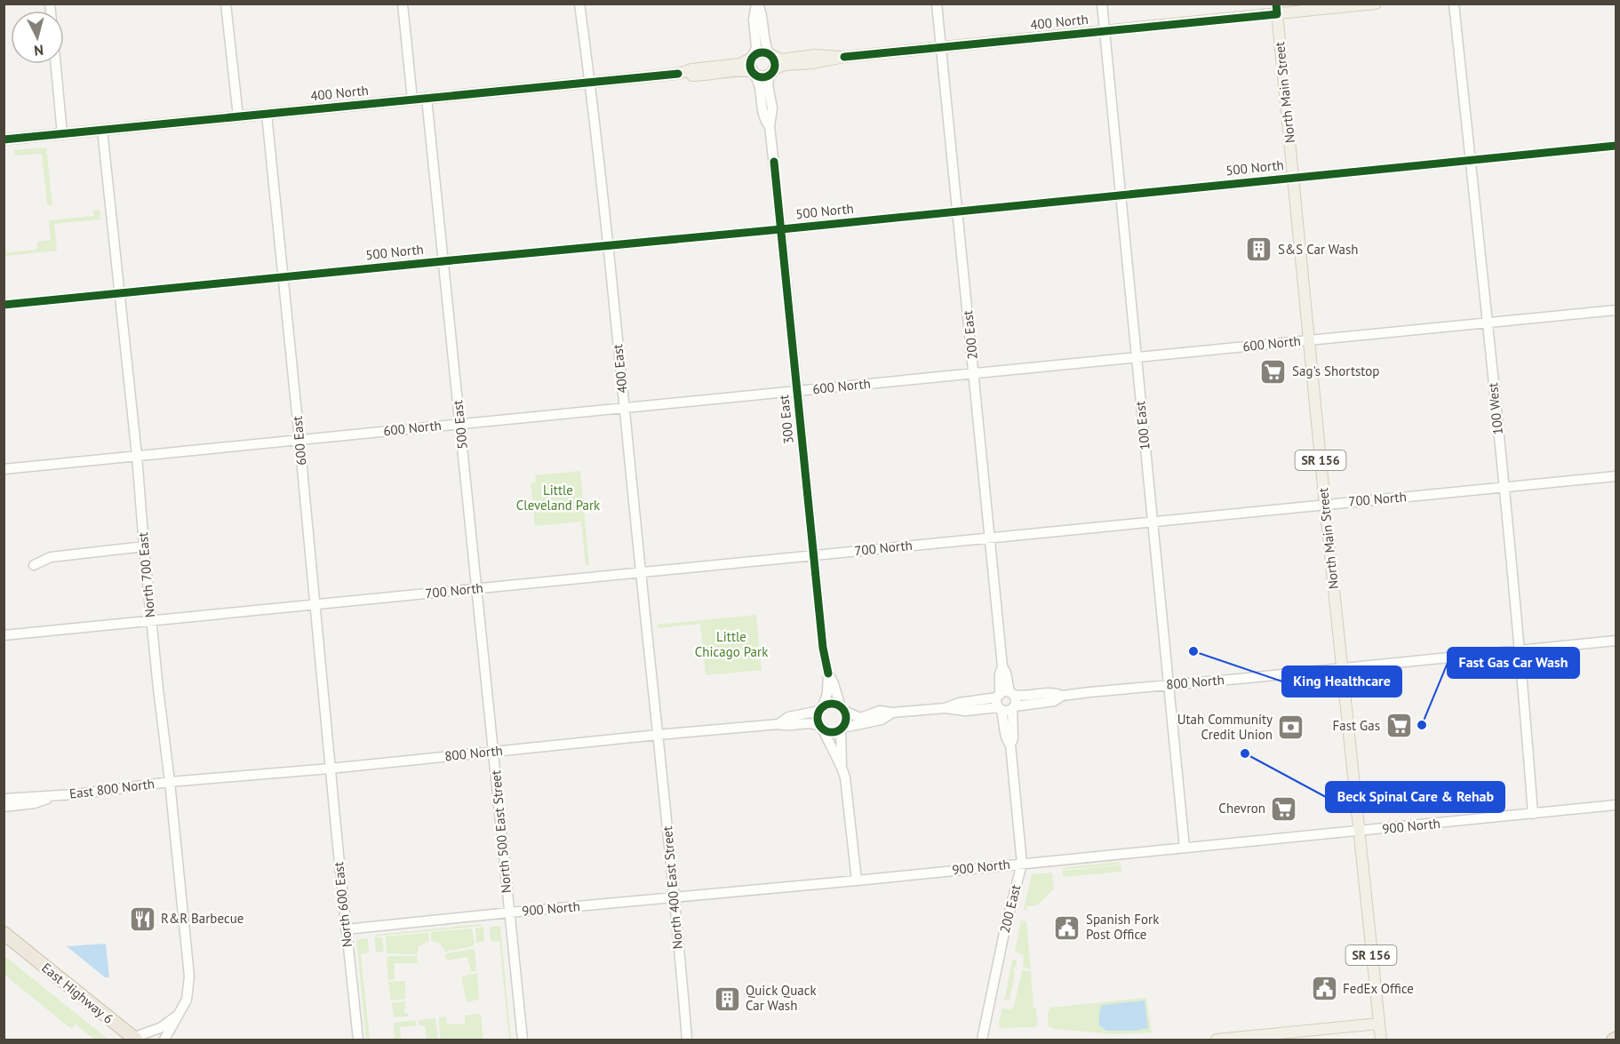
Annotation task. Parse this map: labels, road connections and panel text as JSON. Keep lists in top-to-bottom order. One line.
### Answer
{"streets":{"highway":["East Highway 6"],"main road":["400 North","North Main Street","SR 156"],"street":["500 North","200 East","600 North","400 East","100 West","300 East","500 East","100 East","600 East","700 North","North 700 East","800 North","East 800 North","900 North","North 500 East Street","North 400 East Street","North 600 East"]},"crossings":[["400 North","North Main Street"],["400 North","200 East"],["400 North","400 East"],["400 North","300 East"],["400 North","500 East"],["400 North","100 East"],["400 North","600 East"],["400 North","North 700 East"],["North Main Street","500 North"],["North Main Street","600 North"],["North Main Street","700 North"],["North Main Street","800 North"],["North Main Street","900 North"],["500 North","200 East"],["500 North","400 East"],["500 North","100 West"],["500 North","300 East"],["500 North","500 East"],["500 North","100 East"],["500 North","600 East"],["500 North","North 700 East"],["200 East","600 North"],["200 East","700 North"],["200 East","800 North"],["200 East","900 North"],["600 North","400 East"],["600 North","100 West"],["600 North","300 East"],["600 North","500 East"],["600 North","100 East"],["600 North","600 East"],["600 North","North 700 East"],["400 East","700 North"],["400 East","800 North"],["400 East","North 400 East Street"],["100 West","700 North"],["100 West","800 North"],["100 West","900 North"],["300 East","700 North"],["300 East","800 North"],["500 East","700 North"],["500 East","800 North"],["500 East","North 500 East Street"],["100 East","700 North"],["100 East","800 North"],["100 East","900 North"],["600 East","700 North"],["600 East","800 North"],["600 East","North 600 East"],["700 North","North 700 East"],["North 700 East","800 North"],["North 700 East","East 800 North"],["800 North","East 800 North"],["800 North","North 500 East Street"],["800 North","North 400 East Street"],["800 North","North 600 East"],["900 North","North 500 East Street"],["900 North","North 400 East Street"],["900 North","North 600 East"]],"parks":["Little Cleveland Park","Little Chicago Park"],"places":{"building":["S&S Car Wash","Quick Quack Car Wash"],"supermarket":["Sag's Shortstop","Fast Gas","Chevron"],"other":["King Healthcare","Fast Gas Car Wash","Beck Spinal Care & Rehab"],"bank":["Utah Community Credit Union"],"restaurant":["R&R Barbecue"],"public building":["Spanish Fork Post Office","FedEx Office"]},"north":"bottom"}
